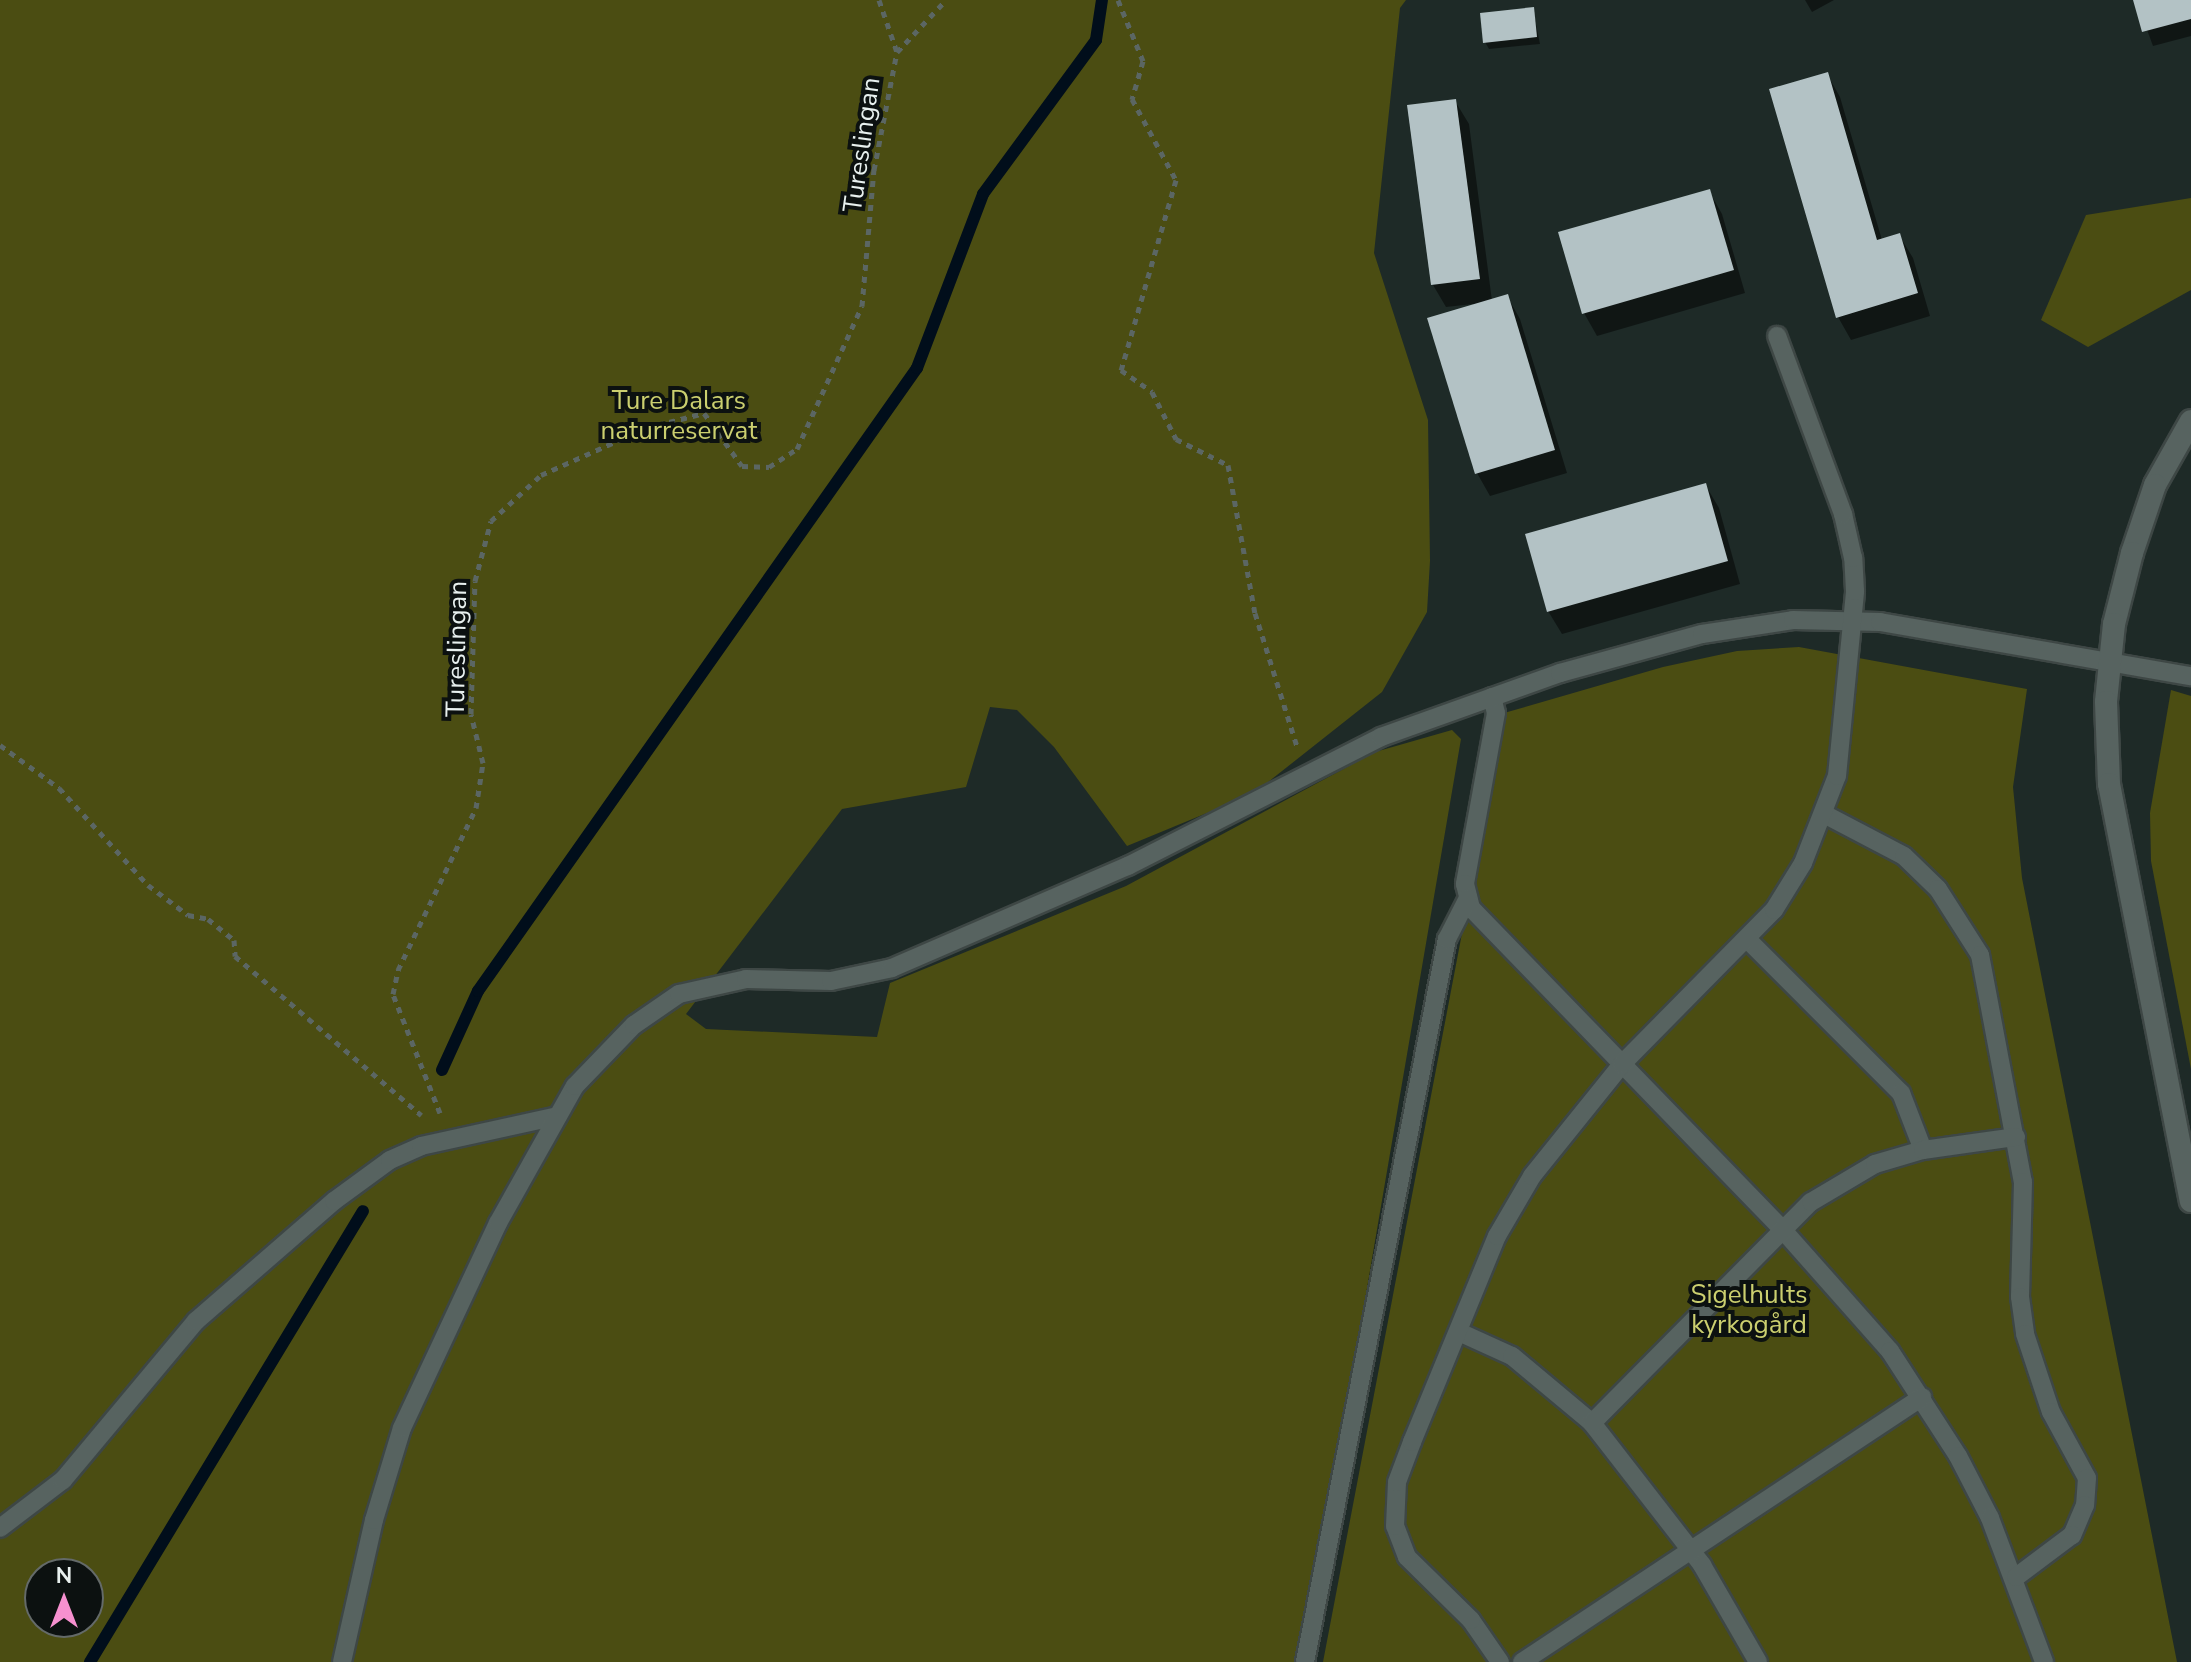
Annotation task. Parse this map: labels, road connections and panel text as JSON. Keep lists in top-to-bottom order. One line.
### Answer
{"streets":{"path":["Tureslingan"]},"parks":["Ture Dalars naturreservat","Sigelhults kyrkogård"],"north":"top"}
